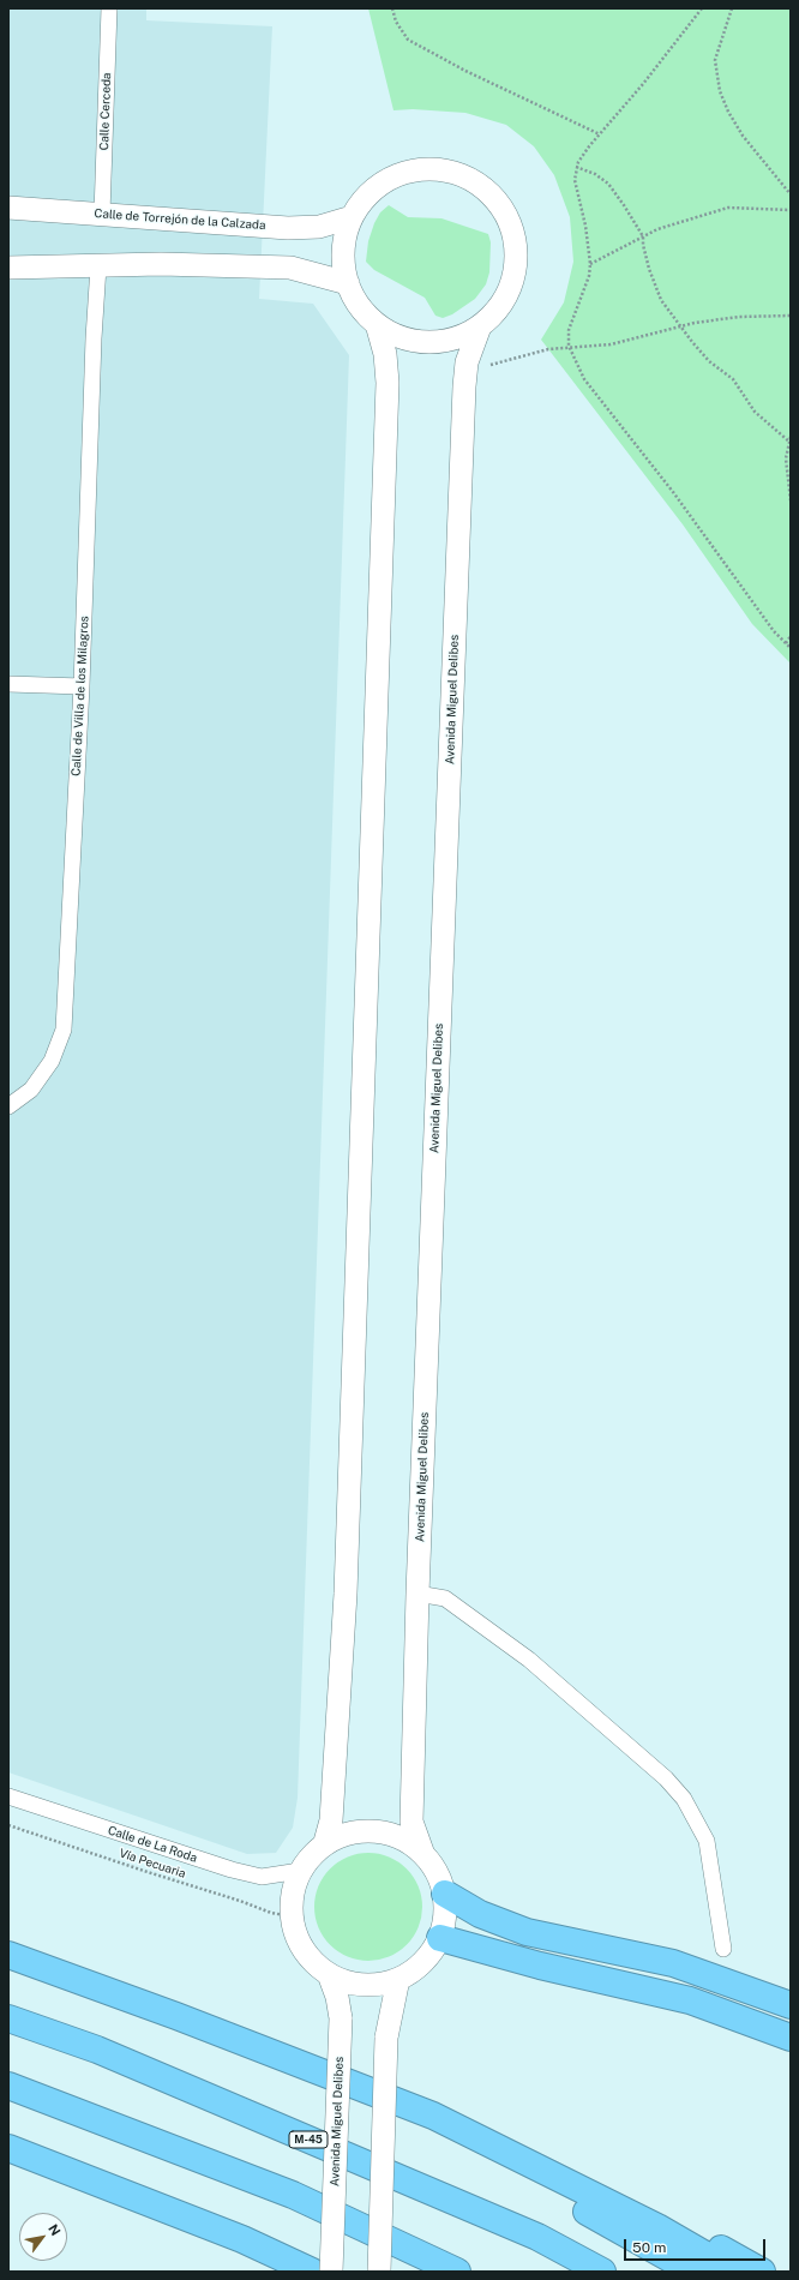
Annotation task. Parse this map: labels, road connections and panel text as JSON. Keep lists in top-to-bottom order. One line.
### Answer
{"streets":{"highway":["M-45"],"main road":["Calle de Torrejón de la Calzada","Avenida Miguel Delibes"],"street":["Calle Cerceda","Calle de Villa de los Milagros","Calle de La Roda"],"path":["Vía Pecuaria"]},"crossings":[["Calle Cerceda","Calle de Torrejón de la Calzada"],["Avenida Miguel Delibes","Calle de La Roda"],["Avenida Miguel Delibes","Vía Pecuaria"],["Calle de La Roda","Vía Pecuaria"]],"scale_bar":"50 m","north":"top right"}
